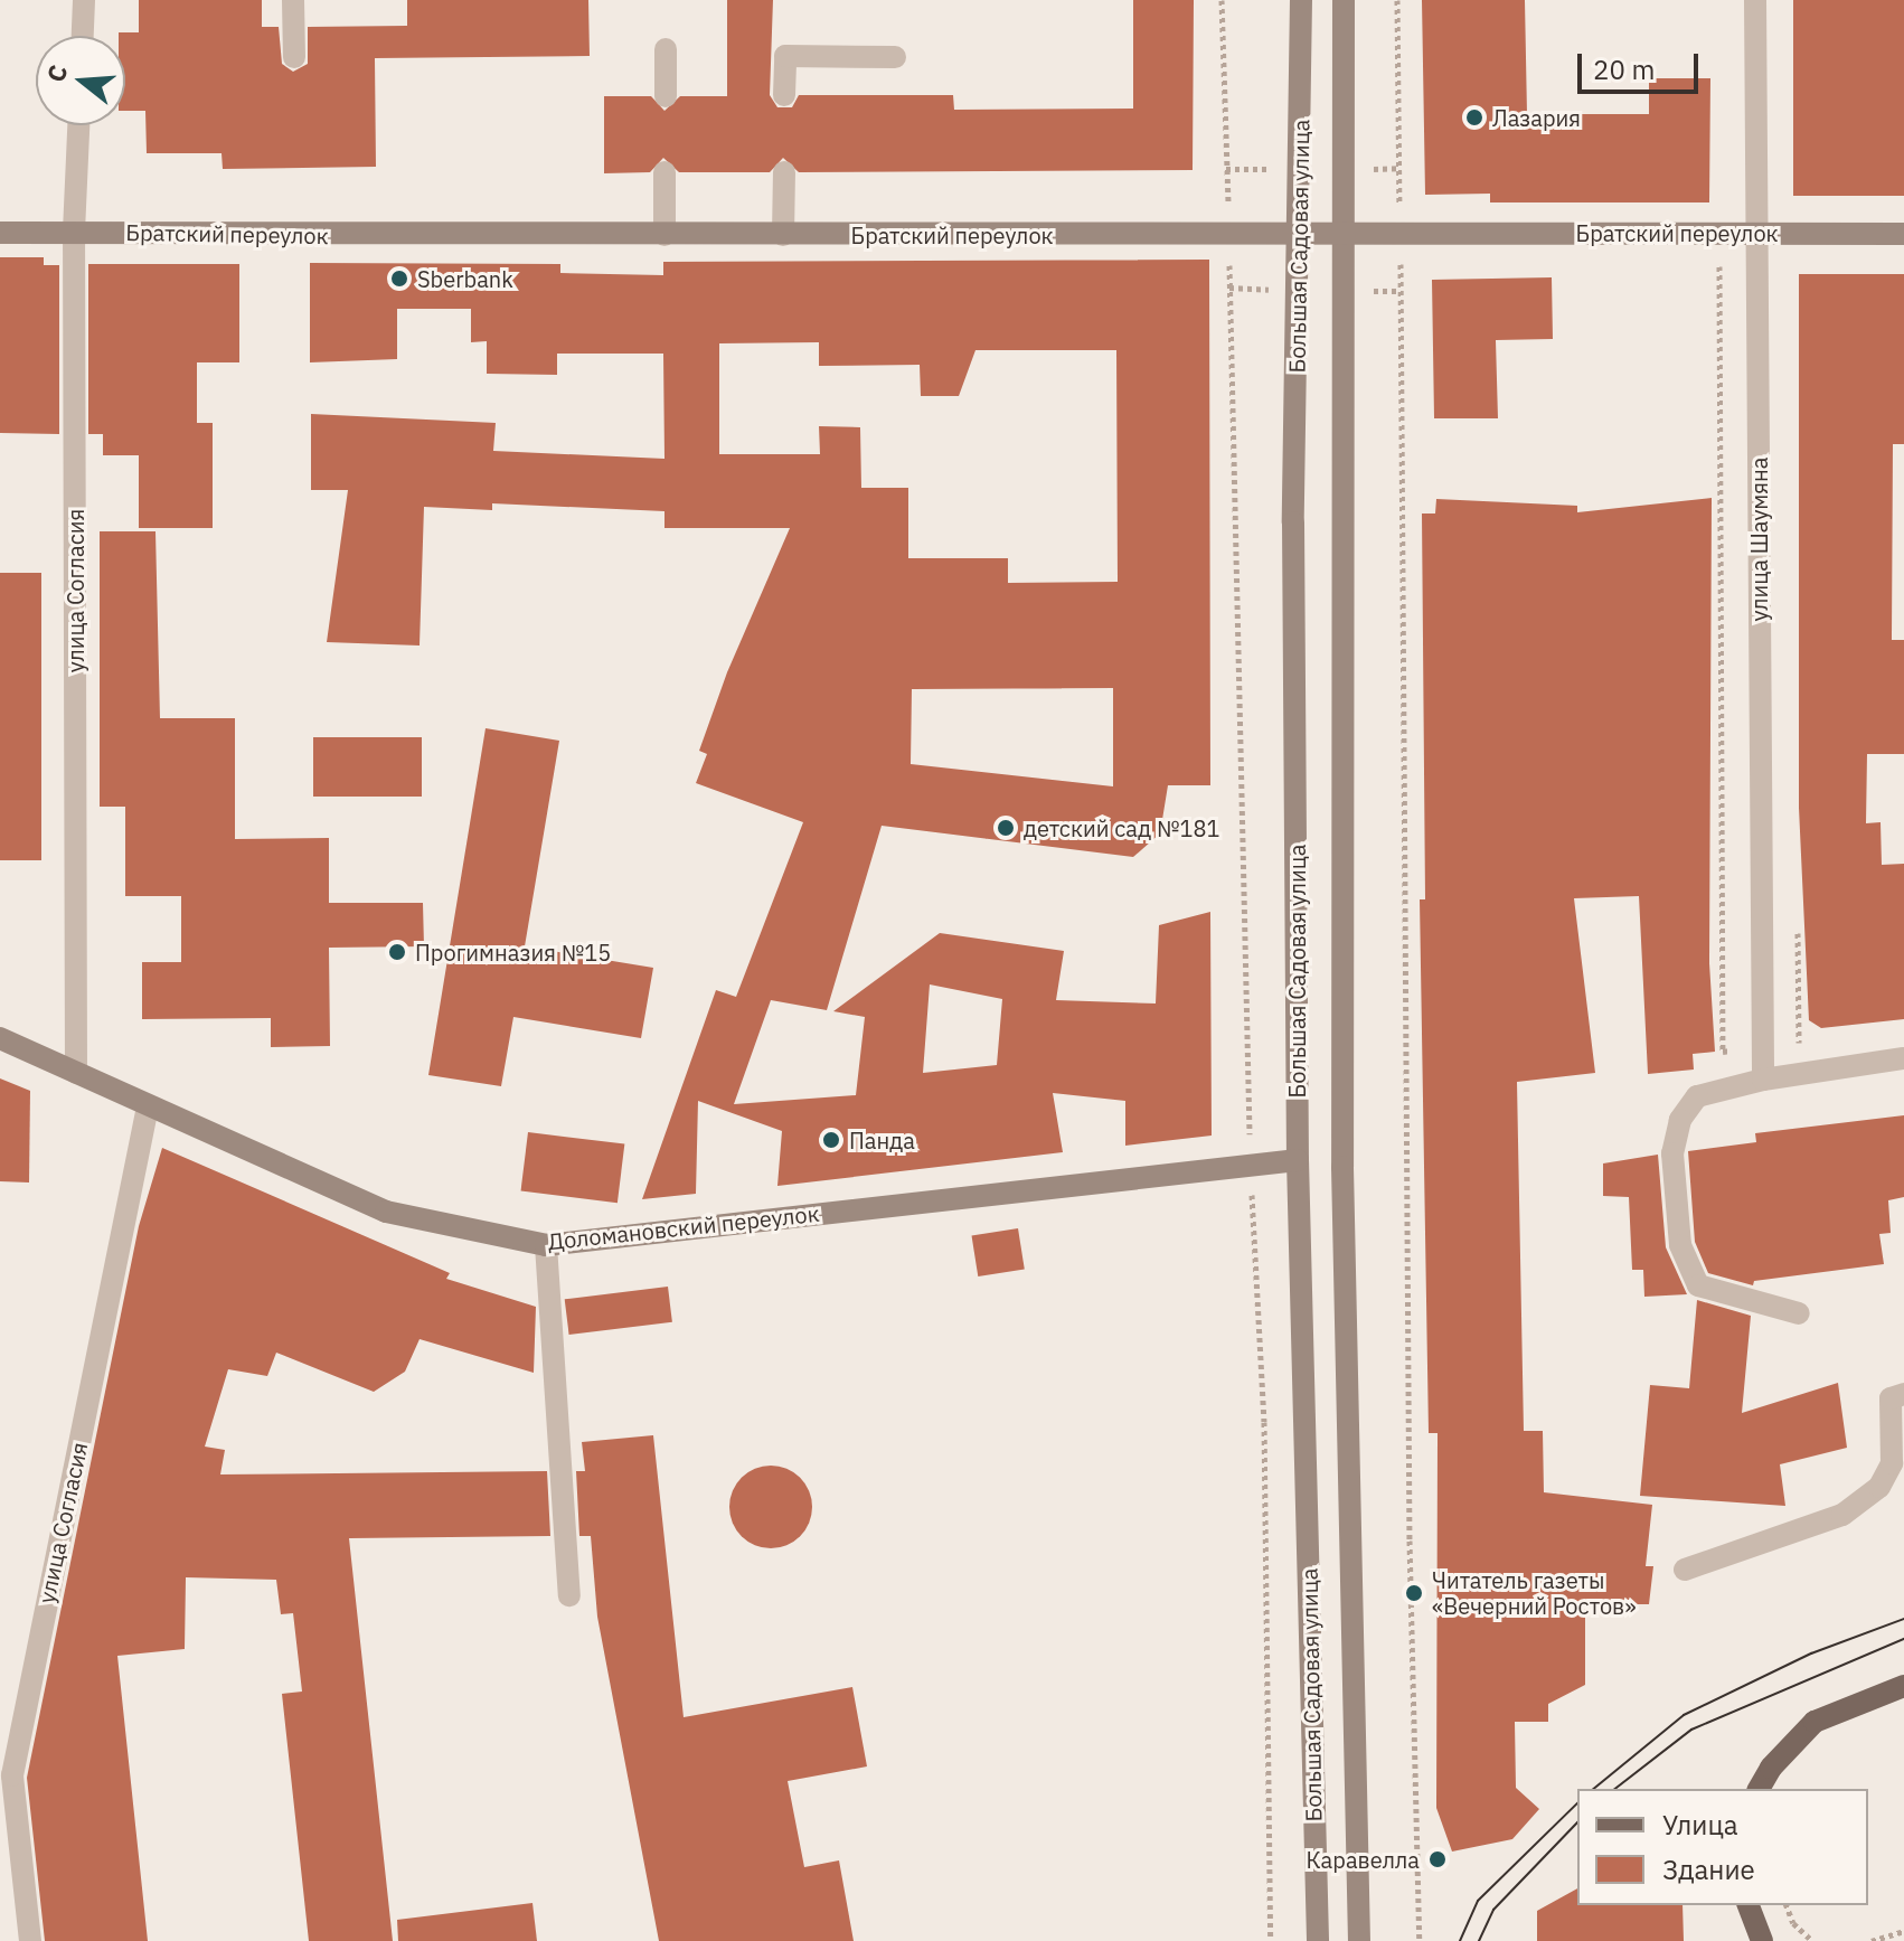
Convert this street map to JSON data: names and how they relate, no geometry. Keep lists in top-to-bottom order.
{
  "streets": {
    "main road": ["Братский переулок", "Большая Садовая улица", "Доломановский переулок"],
    "street": ["улица Шаумяна", "улица Согласия"]
  },
  "crossings": [
    ["Братский переулок", "Большая Садовая улица"],
    ["Братский переулок", "улица Шаумяна"],
    ["Братский переулок", "улица Согласия"],
    ["Большая Садовая улица", "Доломановский переулок"],
    ["улица Согласия", "Доломановский переулок"]
  ],
  "places": [
    "Лазария",
    "Sberbank",
    "детский сад №181",
    "Прогимназия №15",
    "Панда",
    "Читатель газеты «Вечерний Ростов»",
    "Каравелла"
  ],
  "legend": ["Улица", "Здание"],
  "scale_bar": "20 m",
  "north": "left"
}
